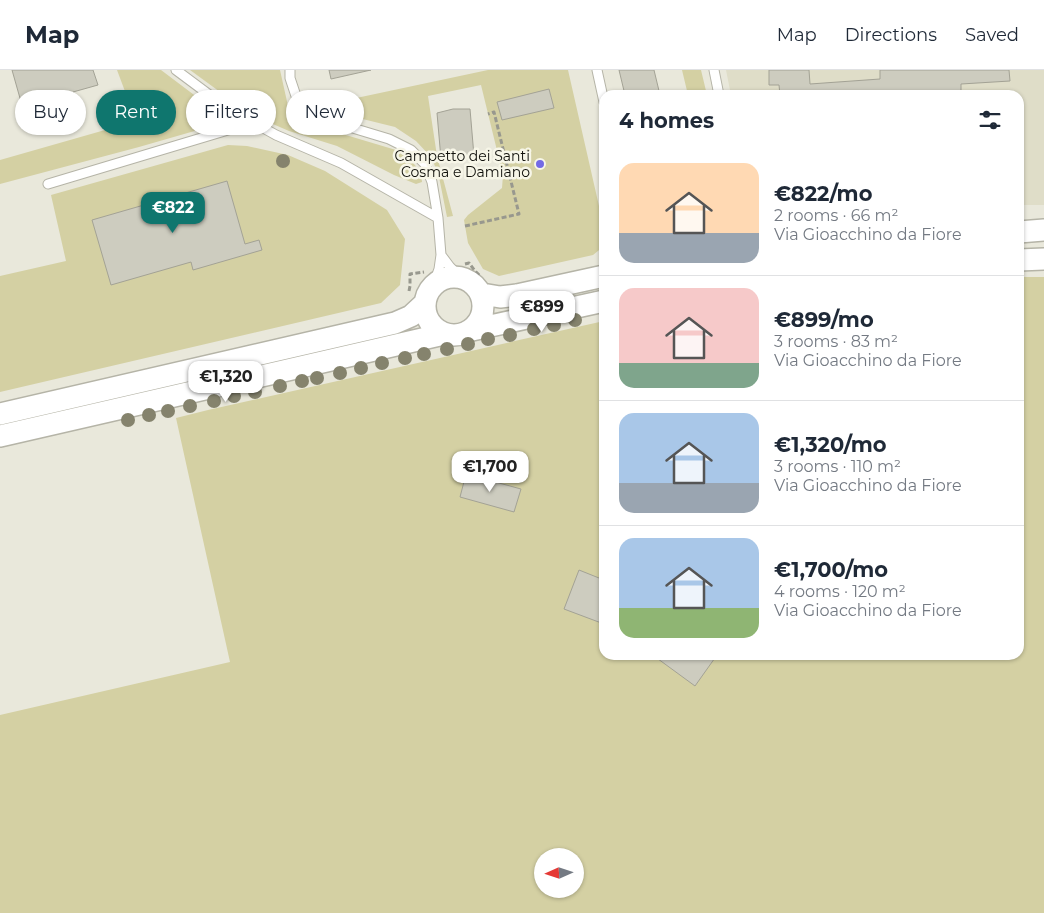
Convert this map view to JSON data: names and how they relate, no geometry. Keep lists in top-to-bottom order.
{
  "places": ["Campetto dei Santi Cosma e Damiano"],
  "north": "left",
  "page": {
    "header": "Map",
    "nav": ["Map", "Directions", "Saved"],
    "chip": [
      "Buy",
      "Rent",
      "Filters",
      "New"
    ],
    "heading": "4 homes",
    "list": [
      {
        "name": "€822/mo",
        "note": "2 rooms · 66 m² · Via Gioacchino da Fiore"
      },
      {
        "name": "€899/mo",
        "note": "3 rooms · 83 m² · Via Gioacchino da Fiore"
      },
      {
        "name": "€1,320/mo",
        "note": "3 rooms · 110 m² · Via Gioacchino da Fiore"
      },
      {
        "name": "€1,700/mo",
        "note": "4 rooms · 120 m² · Via Gioacchino da Fiore"
      }
    ],
    "price": [
      "€822",
      "€899",
      "€1,320",
      "€1,700"
    ]
  }
}
